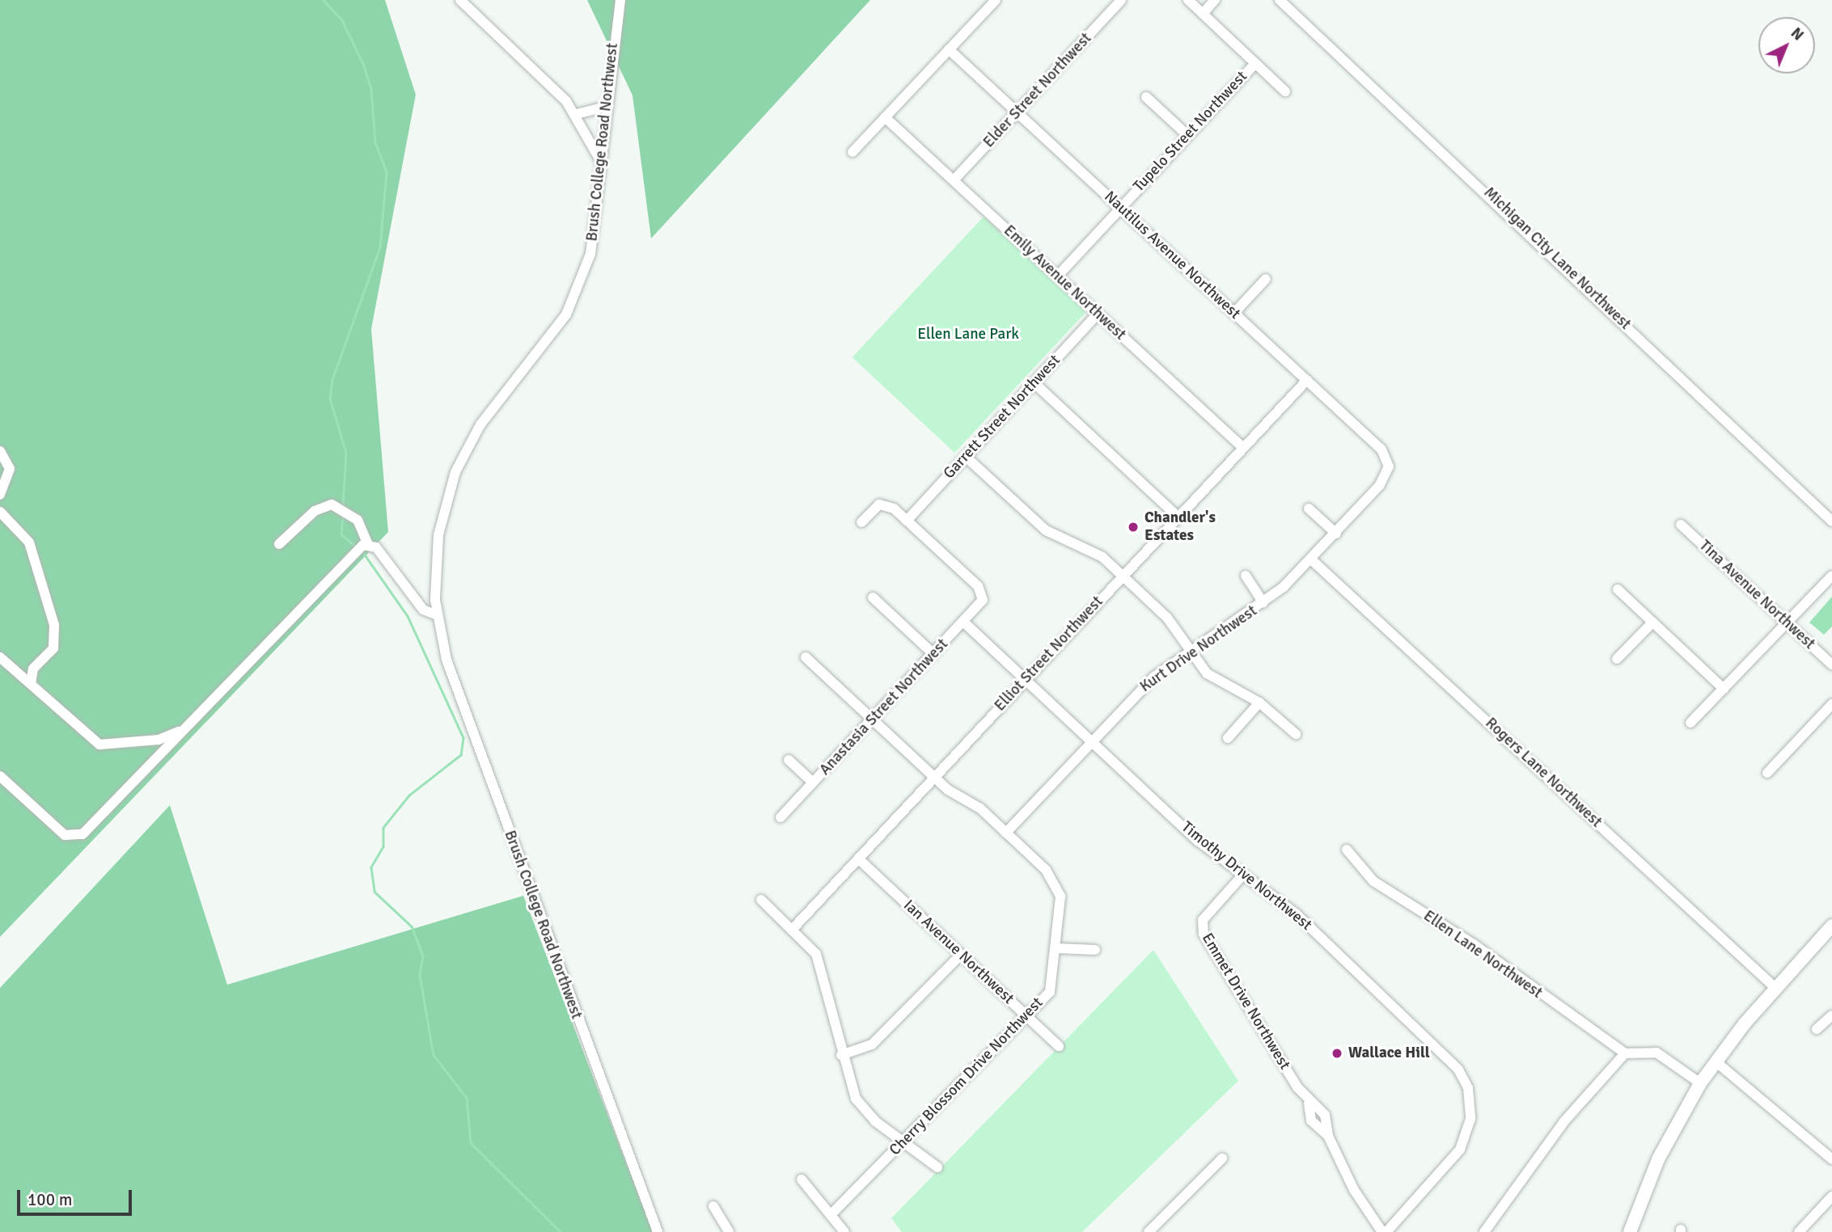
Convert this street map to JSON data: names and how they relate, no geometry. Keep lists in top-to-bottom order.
{
  "streets": {
    "street": [
      "Elder Street Northwest",
      "Tupelo Street Northwest",
      "Brush College Road Northwest",
      "Nautilus Avenue Northwest",
      "Michigan City Lane Northwest",
      "Emily Avenue Northwest",
      "Garrett Street Northwest",
      "Tina Avenue Northwest",
      "Kurt Drive Northwest",
      "Elliot Street Northwest",
      "Anastasia Street Northwest",
      "Rogers Lane Northwest",
      "Timothy Drive Northwest",
      "Ian Avenue Northwest",
      "Ellen Lane Northwest",
      "Emmet Drive Northwest",
      "Cherry Blossom Drive Northwest"
    ]
  },
  "crossings": [
    ["Elder Street Northwest", "Nautilus Avenue Northwest"],
    ["Elder Street Northwest", "Emily Avenue Northwest"],
    ["Tupelo Street Northwest", "Nautilus Avenue Northwest"],
    ["Tupelo Street Northwest", "Emily Avenue Northwest"],
    ["Nautilus Avenue Northwest", "Kurt Drive Northwest"],
    ["Nautilus Avenue Northwest", "Elliot Street Northwest"],
    ["Emily Avenue Northwest", "Garrett Street Northwest"],
    ["Emily Avenue Northwest", "Elliot Street Northwest"],
    ["Garrett Street Northwest", "Anastasia Street Northwest"],
    ["Kurt Drive Northwest", "Rogers Lane Northwest"],
    ["Kurt Drive Northwest", "Timothy Drive Northwest"],
    ["Kurt Drive Northwest", "Cherry Blossom Drive Northwest"],
    ["Elliot Street Northwest", "Timothy Drive Northwest"],
    ["Elliot Street Northwest", "Ian Avenue Northwest"],
    ["Elliot Street Northwest", "Cherry Blossom Drive Northwest"],
    ["Anastasia Street Northwest", "Timothy Drive Northwest"],
    ["Anastasia Street Northwest", "Cherry Blossom Drive Northwest"],
    ["Timothy Drive Northwest", "Emmet Drive Northwest"],
    ["Ian Avenue Northwest", "Cherry Blossom Drive Northwest"]
  ],
  "parks": ["Ellen Lane Park"],
  "places": ["Chandler's Estates", "Wallace Hill"],
  "scale_bar": "100 m",
  "north": "top right"
}
